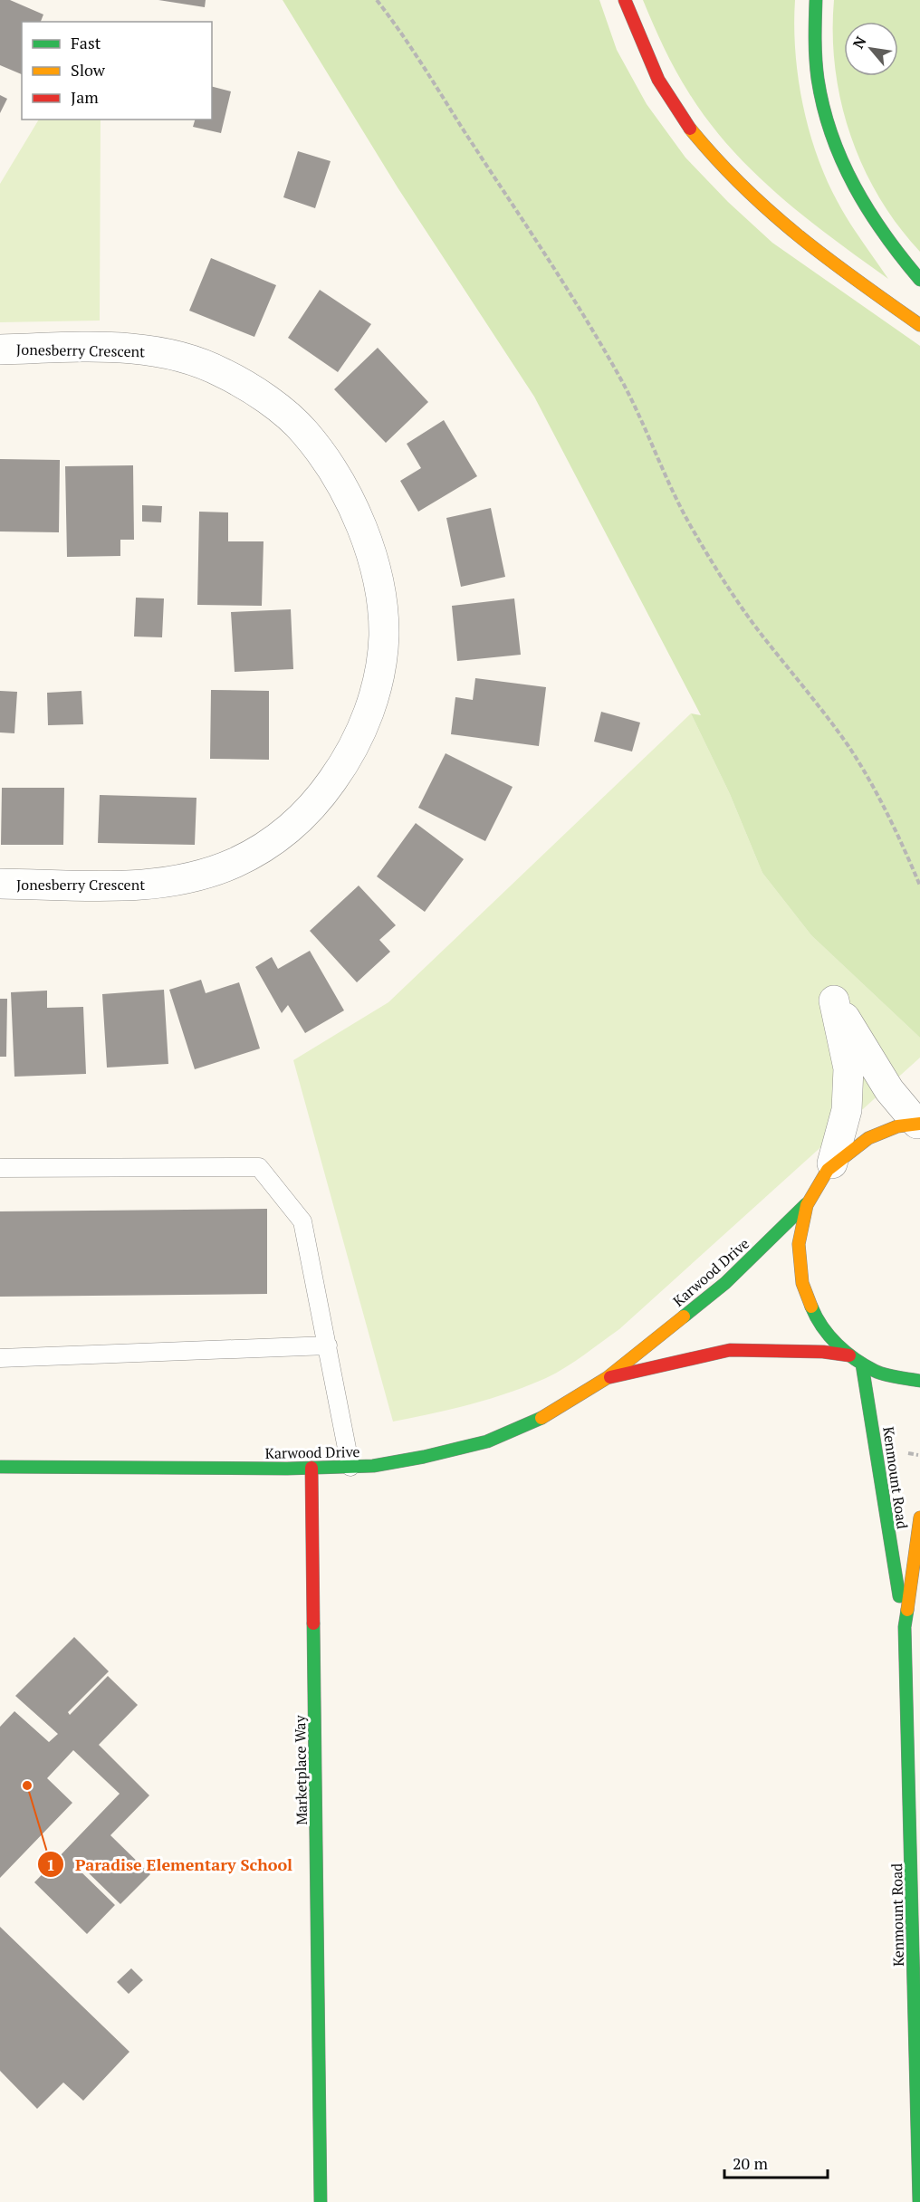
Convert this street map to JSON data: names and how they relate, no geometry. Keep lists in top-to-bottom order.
{
  "streets": {
    "main road": ["Karwood Drive", "Kenmount Road", "Marketplace Way"],
    "street": ["Jonesberry Crescent"]
  },
  "crossings": [
    ["Karwood Drive", "Marketplace Way"]
  ],
  "places": ["Paradise Elementary School"],
  "legend": ["Fast", "Slow", "Jam"],
  "scale_bar": "20 m",
  "north": "top left"
}
